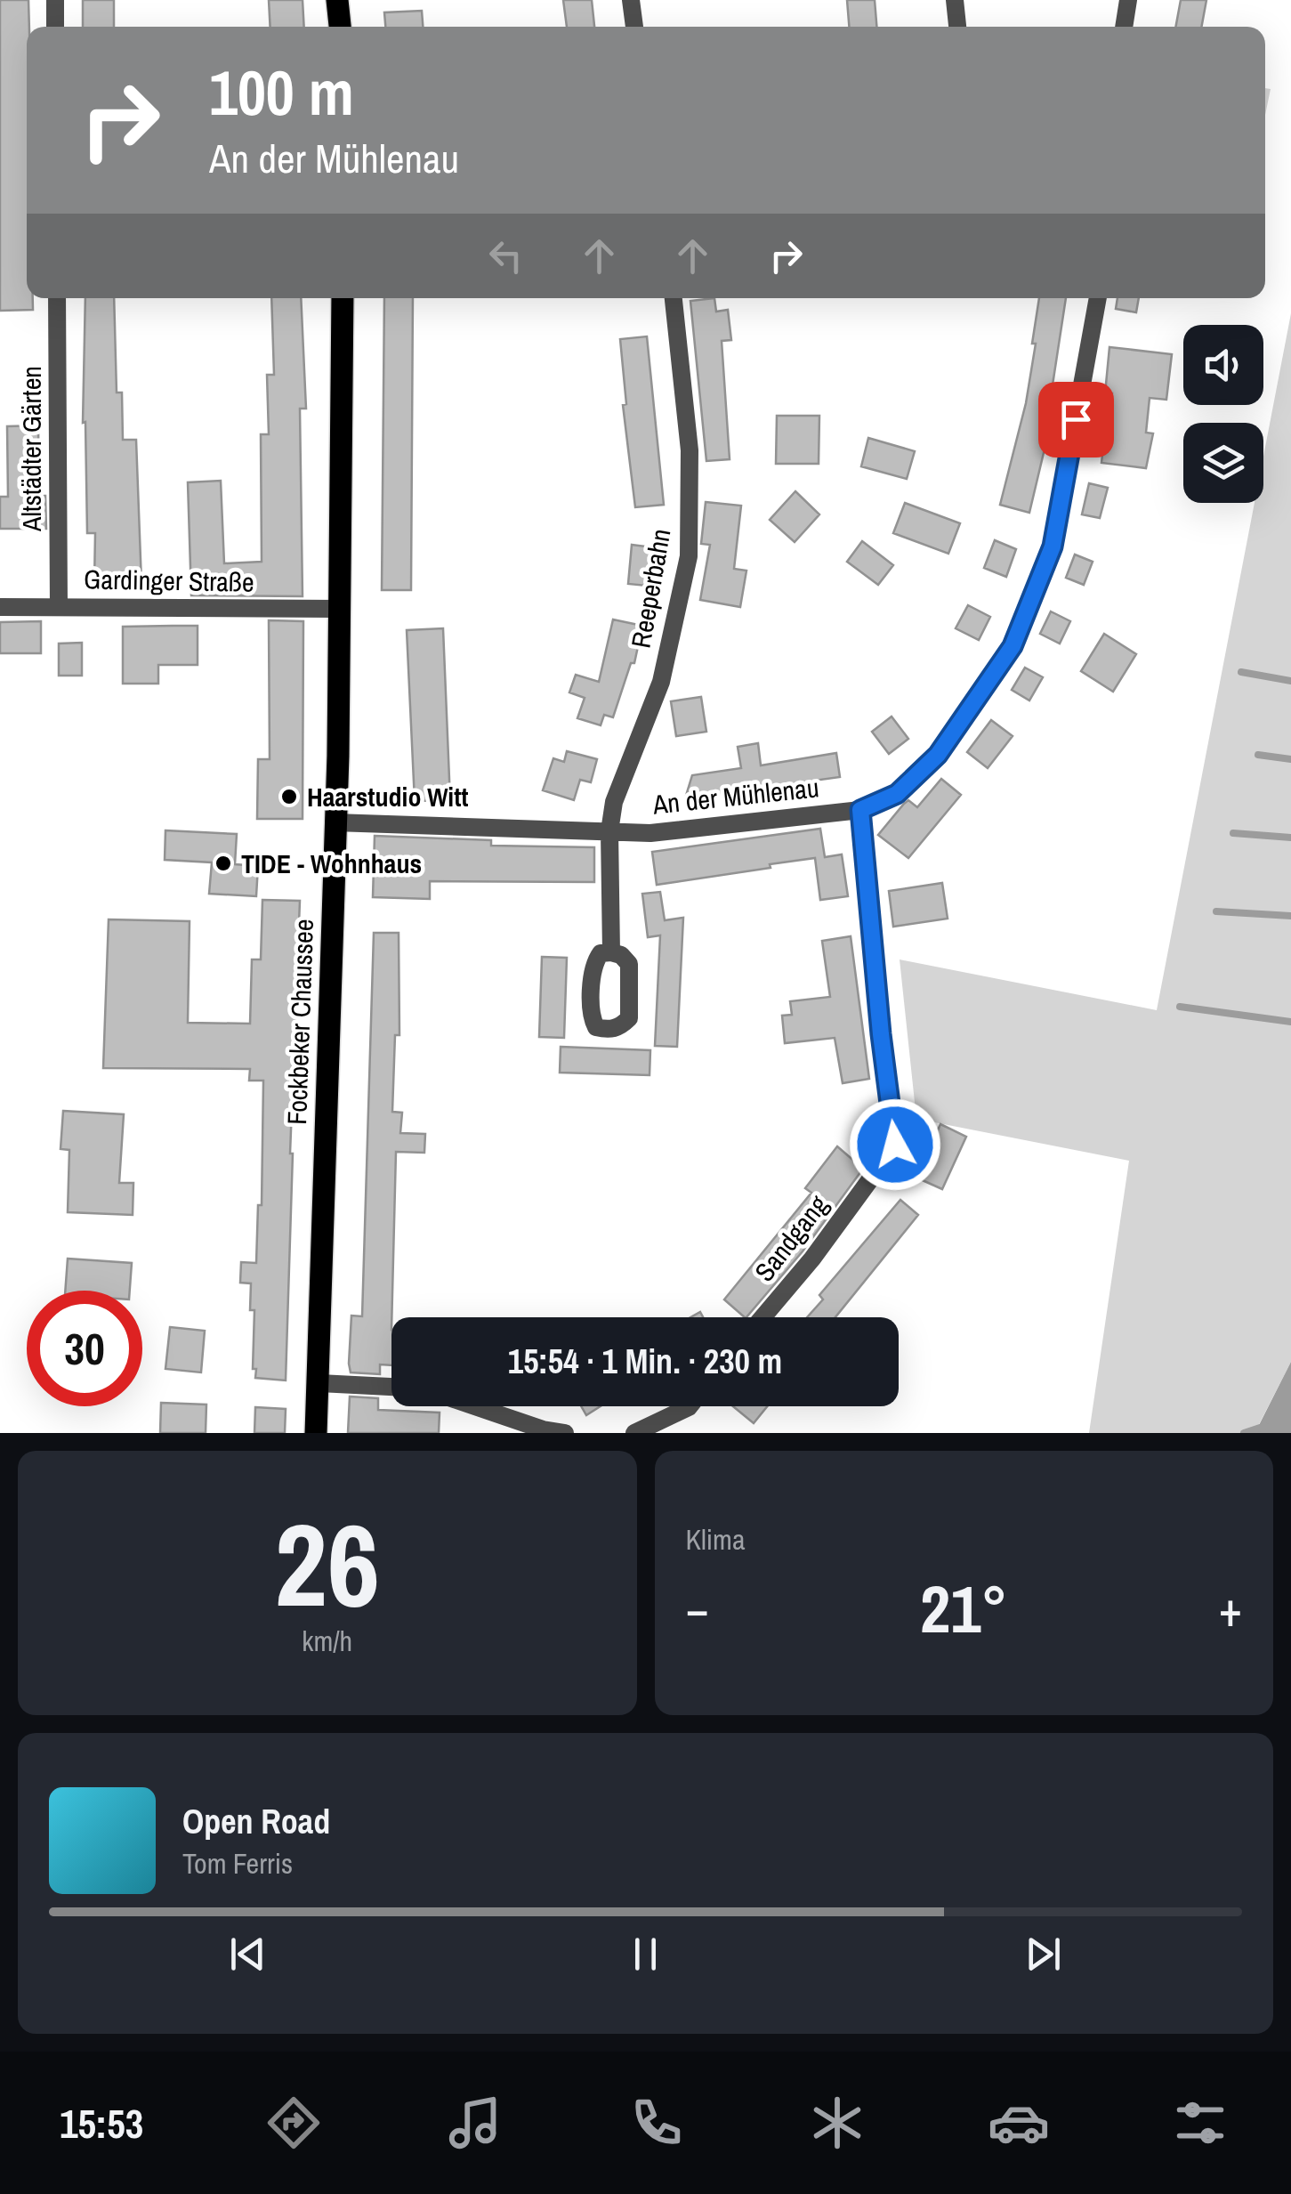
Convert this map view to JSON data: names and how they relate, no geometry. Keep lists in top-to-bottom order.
{
  "streets": {
    "main road": ["Fockbeker Chaussee"],
    "street": [
      "Altstädter Gärten",
      "Gardinger Straße",
      "Reeperbahn",
      "An der Mühlenau",
      "Sandgang"
    ]
  },
  "crossings": [
    ["Altstädter Gärten", "Gardinger Straße"],
    ["Gardinger Straße", "Fockbeker Chaussee"],
    ["Reeperbahn", "An der Mühlenau"],
    ["An der Mühlenau", "Fockbeker Chaussee"],
    ["An der Mühlenau", "Sandgang"]
  ],
  "places": ["Haarstudio Witt", "TIDE - Wohnhaus"],
  "page": {
    "turn": ["100 m", "An der Mühlenau"],
    "limit": "30",
    "trip": "15:54 · 1 Min. · 230 m",
    "tile": [
      ["26", "km/h"],
      "Klima"
    ],
    "heat": ["−", "21°", "+"],
    "song": ["Open Road", "Tom Ferris"],
    "tabs": "15:53"
  }
}
